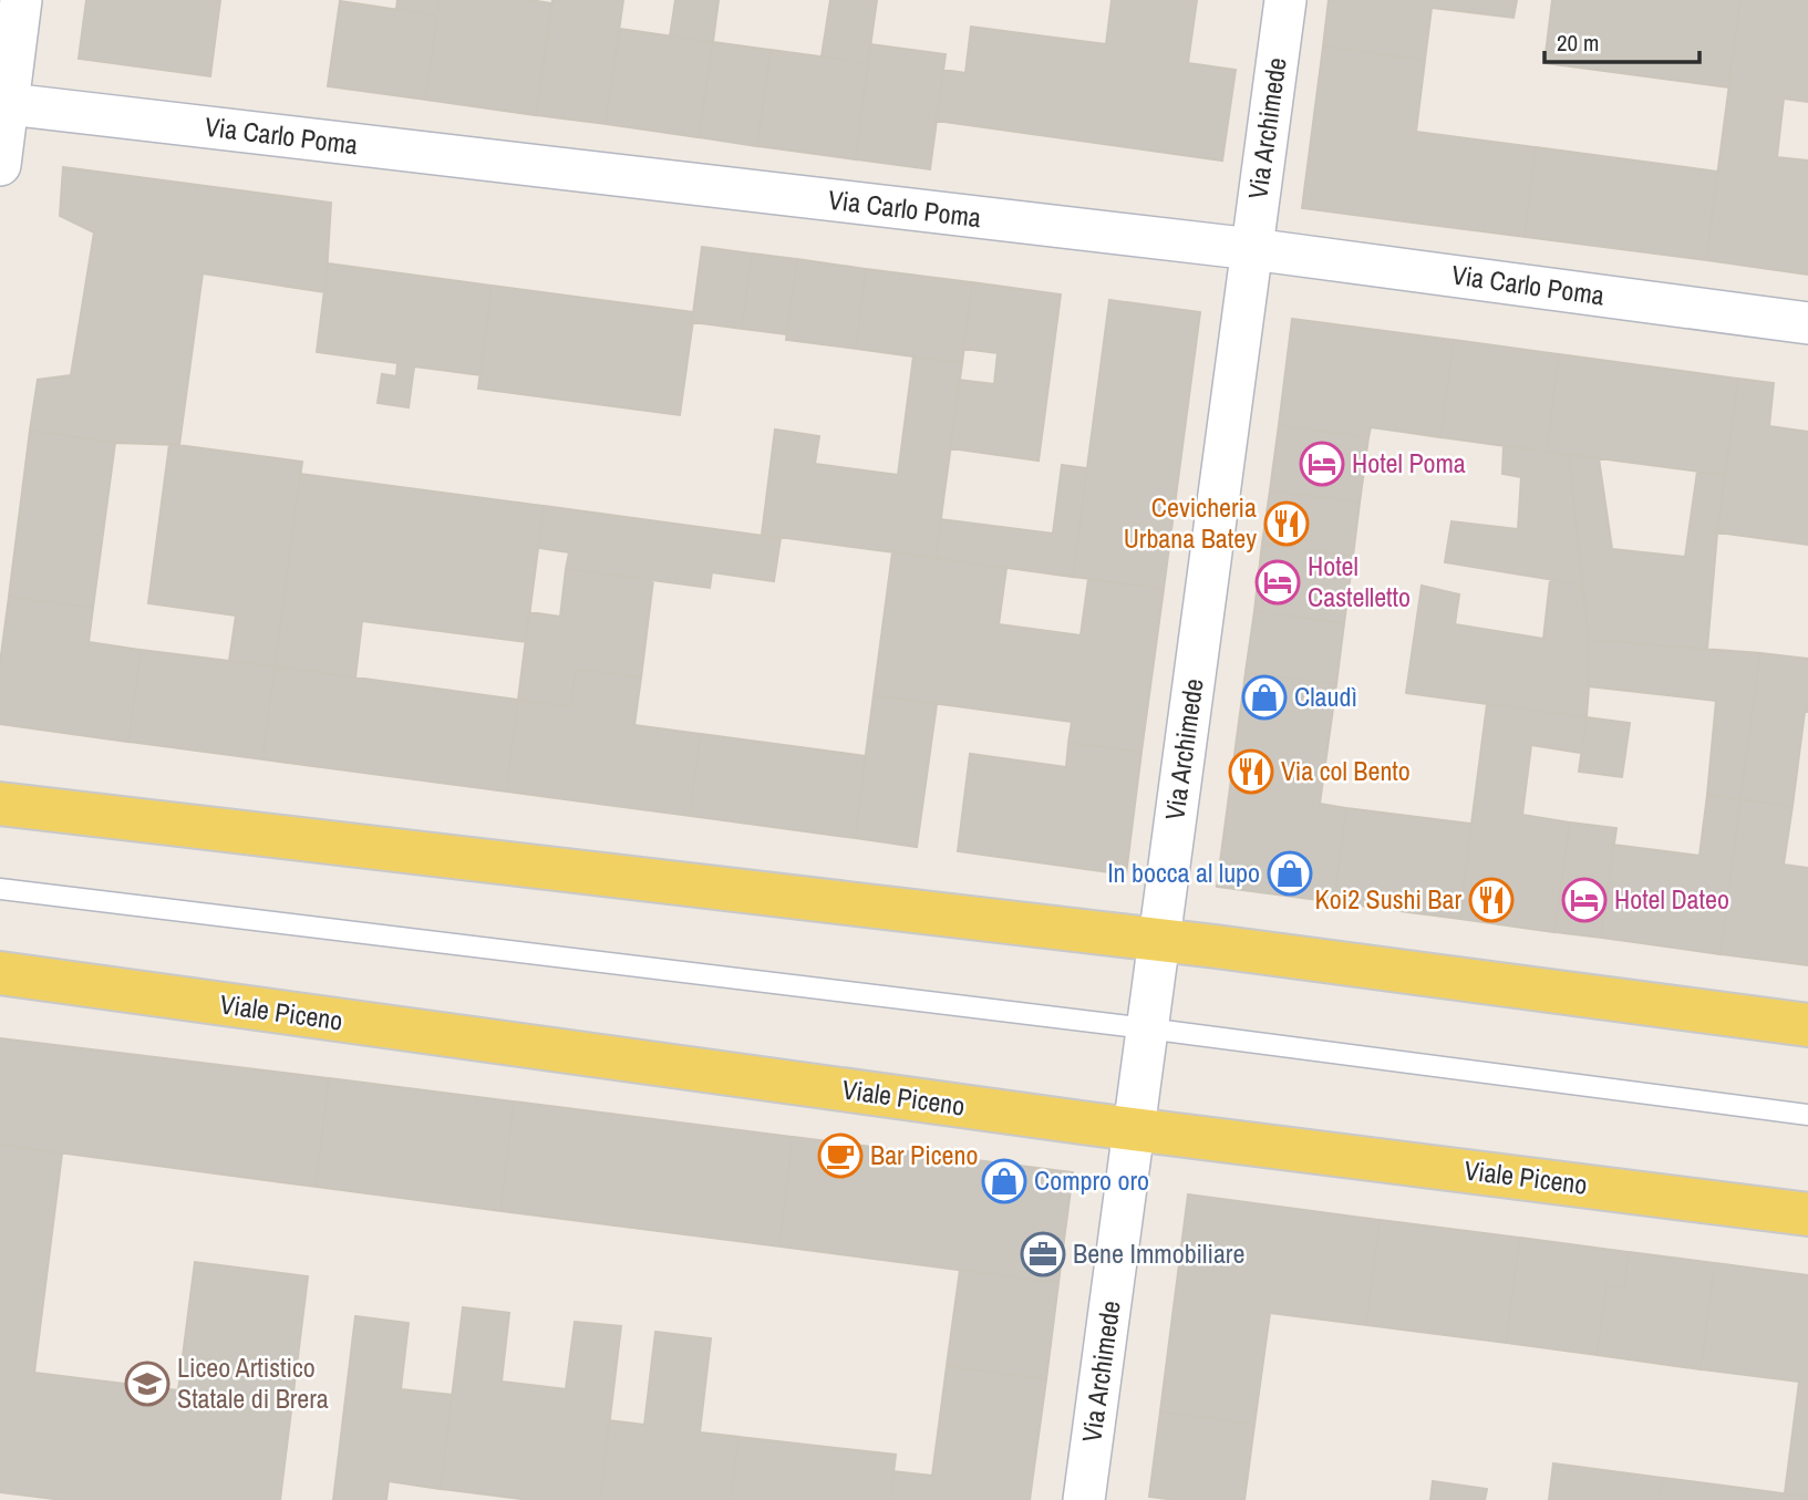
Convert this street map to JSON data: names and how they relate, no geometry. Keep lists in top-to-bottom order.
{
  "streets": {
    "main road": ["Viale Piceno"],
    "street": ["Via Archimede", "Via Carlo Poma"]
  },
  "crossings": [
    ["Via Archimede", "Via Carlo Poma"],
    ["Via Archimede", "Viale Piceno"]
  ],
  "places": {
    "hotel": ["Hotel Poma", "Hotel Castelletto", "Hotel Dateo"],
    "restaurant": ["Cevicheria Urbana Batey", "Via col Bento", "Koi2 Sushi Bar"],
    "shop": ["Claudì", "In bocca al lupo", "Compro oro"],
    "cafe": ["Bar Piceno"],
    "office": ["Bene Immobiliare"],
    "school or university": ["Liceo Artistico Statale di Brera"]
  },
  "scale_bar": "20 m"
}
